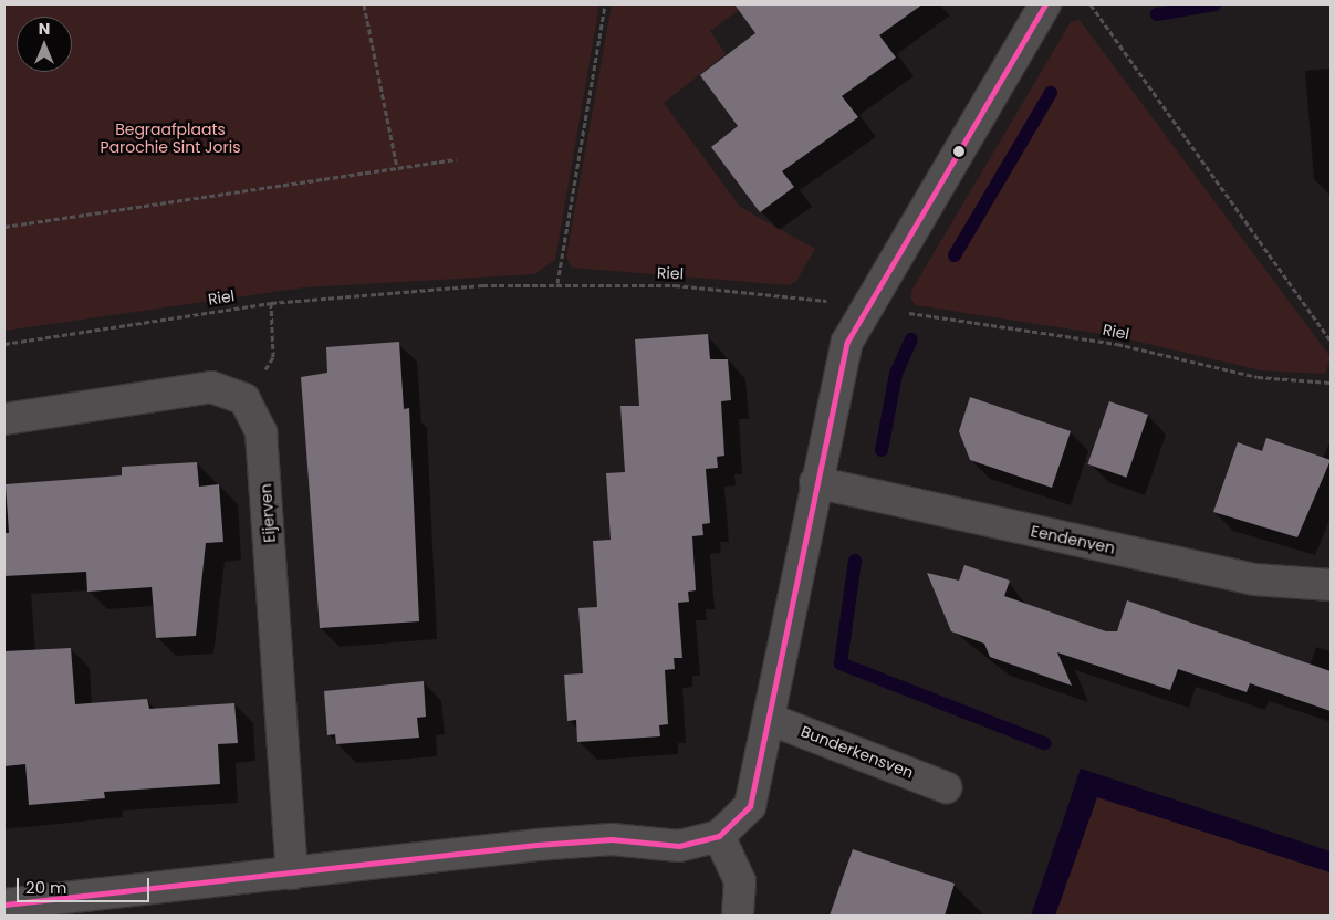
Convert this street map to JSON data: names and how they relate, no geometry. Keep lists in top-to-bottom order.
{
  "streets": {
    "street": ["Eijerven", "Eendenven", "Bunderkensven"],
    "path": ["Riel"]
  },
  "parks": ["Begraafplaats Parochie Sint Joris"],
  "scale_bar": "20 m",
  "north": "top"
}
